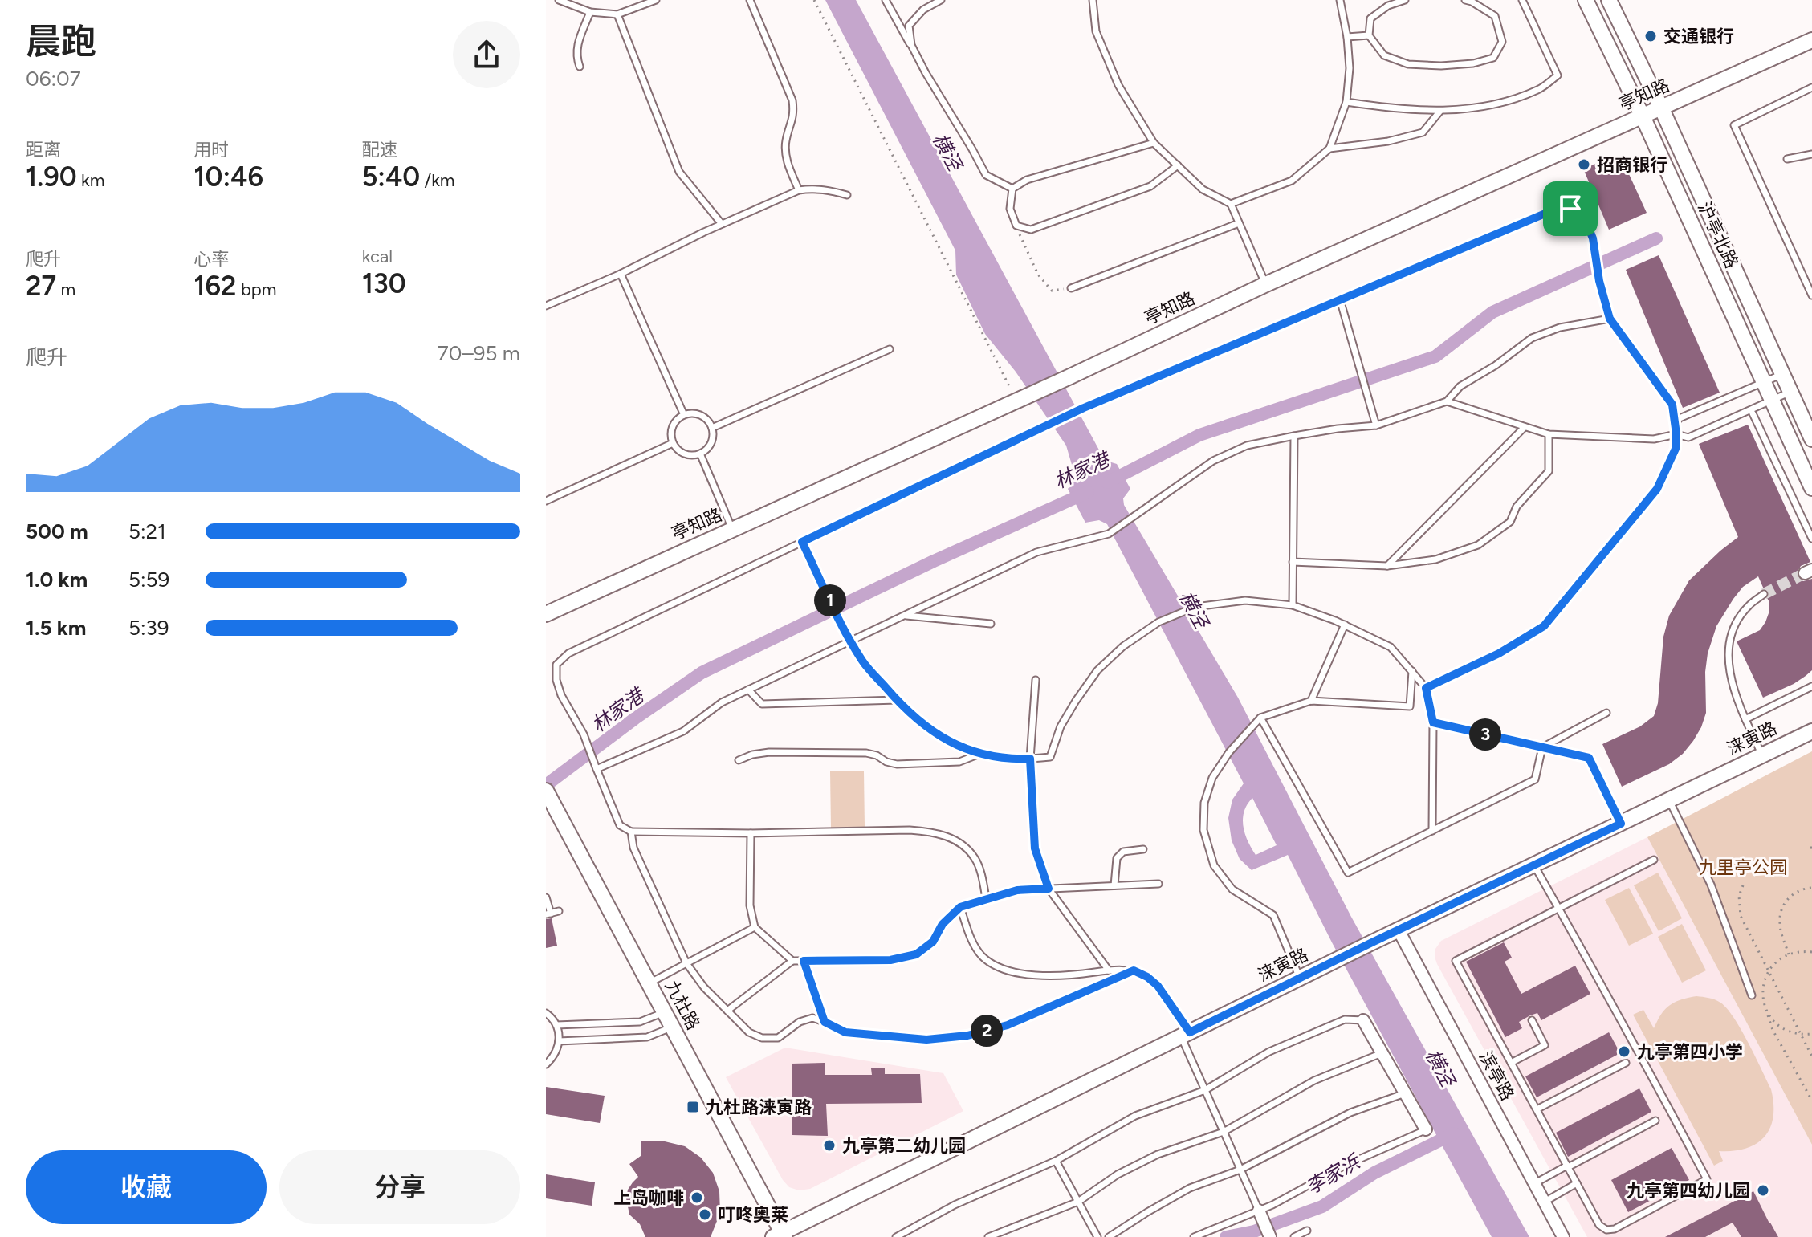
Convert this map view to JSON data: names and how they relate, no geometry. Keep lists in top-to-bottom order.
{
  "streets": {
    "street": [
      "亭知路",
      "沪亭北路",
      "涞寅路",
      "九杜路",
      "滨亭路"
    ]
  },
  "crossings": [
    ["亭知路", "沪亭北路"],
    ["涞寅路", "九杜路"],
    ["涞寅路", "滨亭路"]
  ],
  "water": ["横泾", "林家港", "李家浜"],
  "parks": ["九里亭公园"],
  "places": {
    "other": [
      "交通银行",
      "招商银行",
      "九亭第四小学",
      "九亭第二幼儿园",
      "九亭第四幼儿园",
      "上岛咖啡",
      "叮咚奥莱"
    ],
    "transit": ["九杜路涞寅路"]
  },
  "page": {
    "heading": ["晨跑", "06:07"],
    "stats": [
      ["距离", "1.90 km"],
      ["用时", "10:46"],
      ["配速", "5:40 /km"],
      ["爬升", "27 m"],
      ["心率", "162 bpm"],
      ["kcal", "130"]
    ],
    "chart": ["爬升", "70–95 m"],
    "list": [
      {
        "name": "500 m",
        "note": "5:21"
      },
      {
        "name": "1.0 km",
        "note": "5:59"
      },
      {
        "name": "1.5 km",
        "note": "5:39"
      }
    ],
    "pins": ["1", "3", "2"],
    "buttons": ["收藏", "分享"]
  }
}
